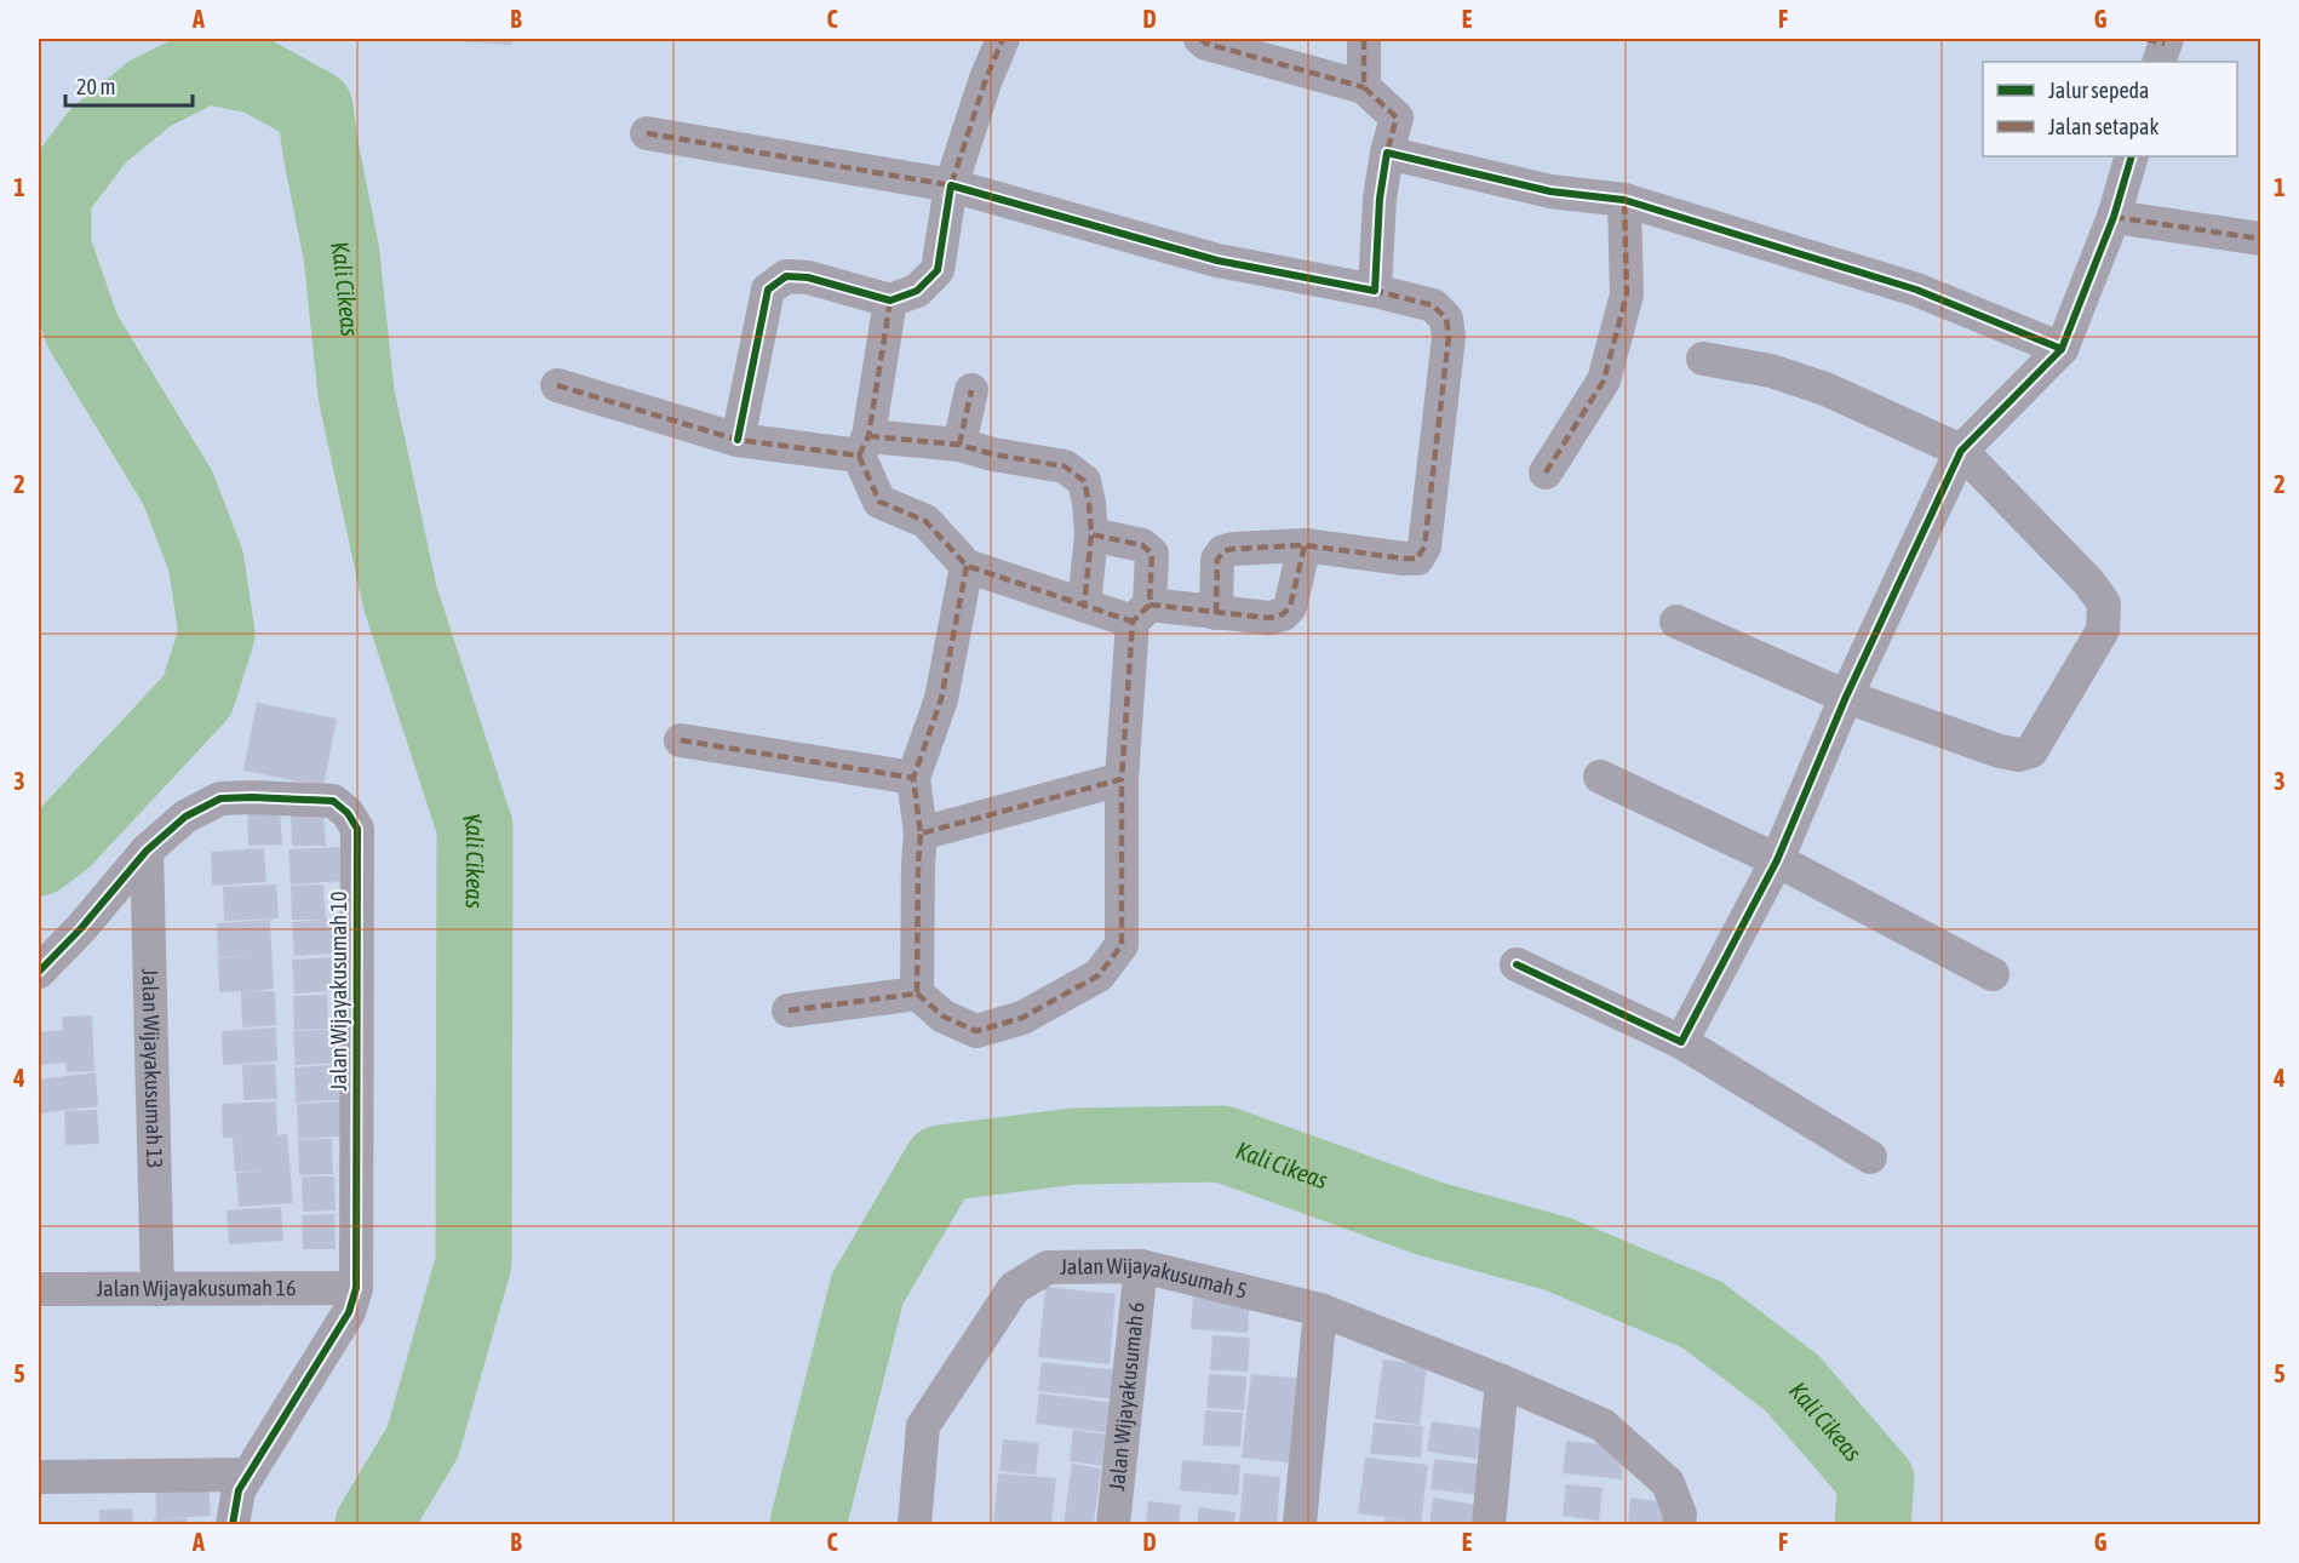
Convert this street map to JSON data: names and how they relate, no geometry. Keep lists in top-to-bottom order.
{
  "streets": {
    "street": [
      "Jalan Wijayakusumah 10",
      "Jalan Wijayakusumah 13",
      "Jalan Wijayakusumah 5",
      "Jalan Wijayakusumah 16",
      "Jalan Wijayakusumah 6"
    ]
  },
  "crossings": [
    ["Jalan Wijayakusumah 10", "Jalan Wijayakusumah 13"],
    ["Jalan Wijayakusumah 10", "Jalan Wijayakusumah 16"],
    ["Jalan Wijayakusumah 13", "Jalan Wijayakusumah 16"],
    ["Jalan Wijayakusumah 5", "Jalan Wijayakusumah 6"]
  ],
  "water": ["Kali Cikeas"],
  "legend": ["Jalur sepeda", "Jalan setapak"],
  "scale_bar": "20 m",
  "grid": {
    "columns": [
      "A",
      "B",
      "C",
      "D",
      "E",
      "F",
      "G"
    ],
    "rows": [
      "1",
      "2",
      "3",
      "4",
      "5"
    ]
  }
}
